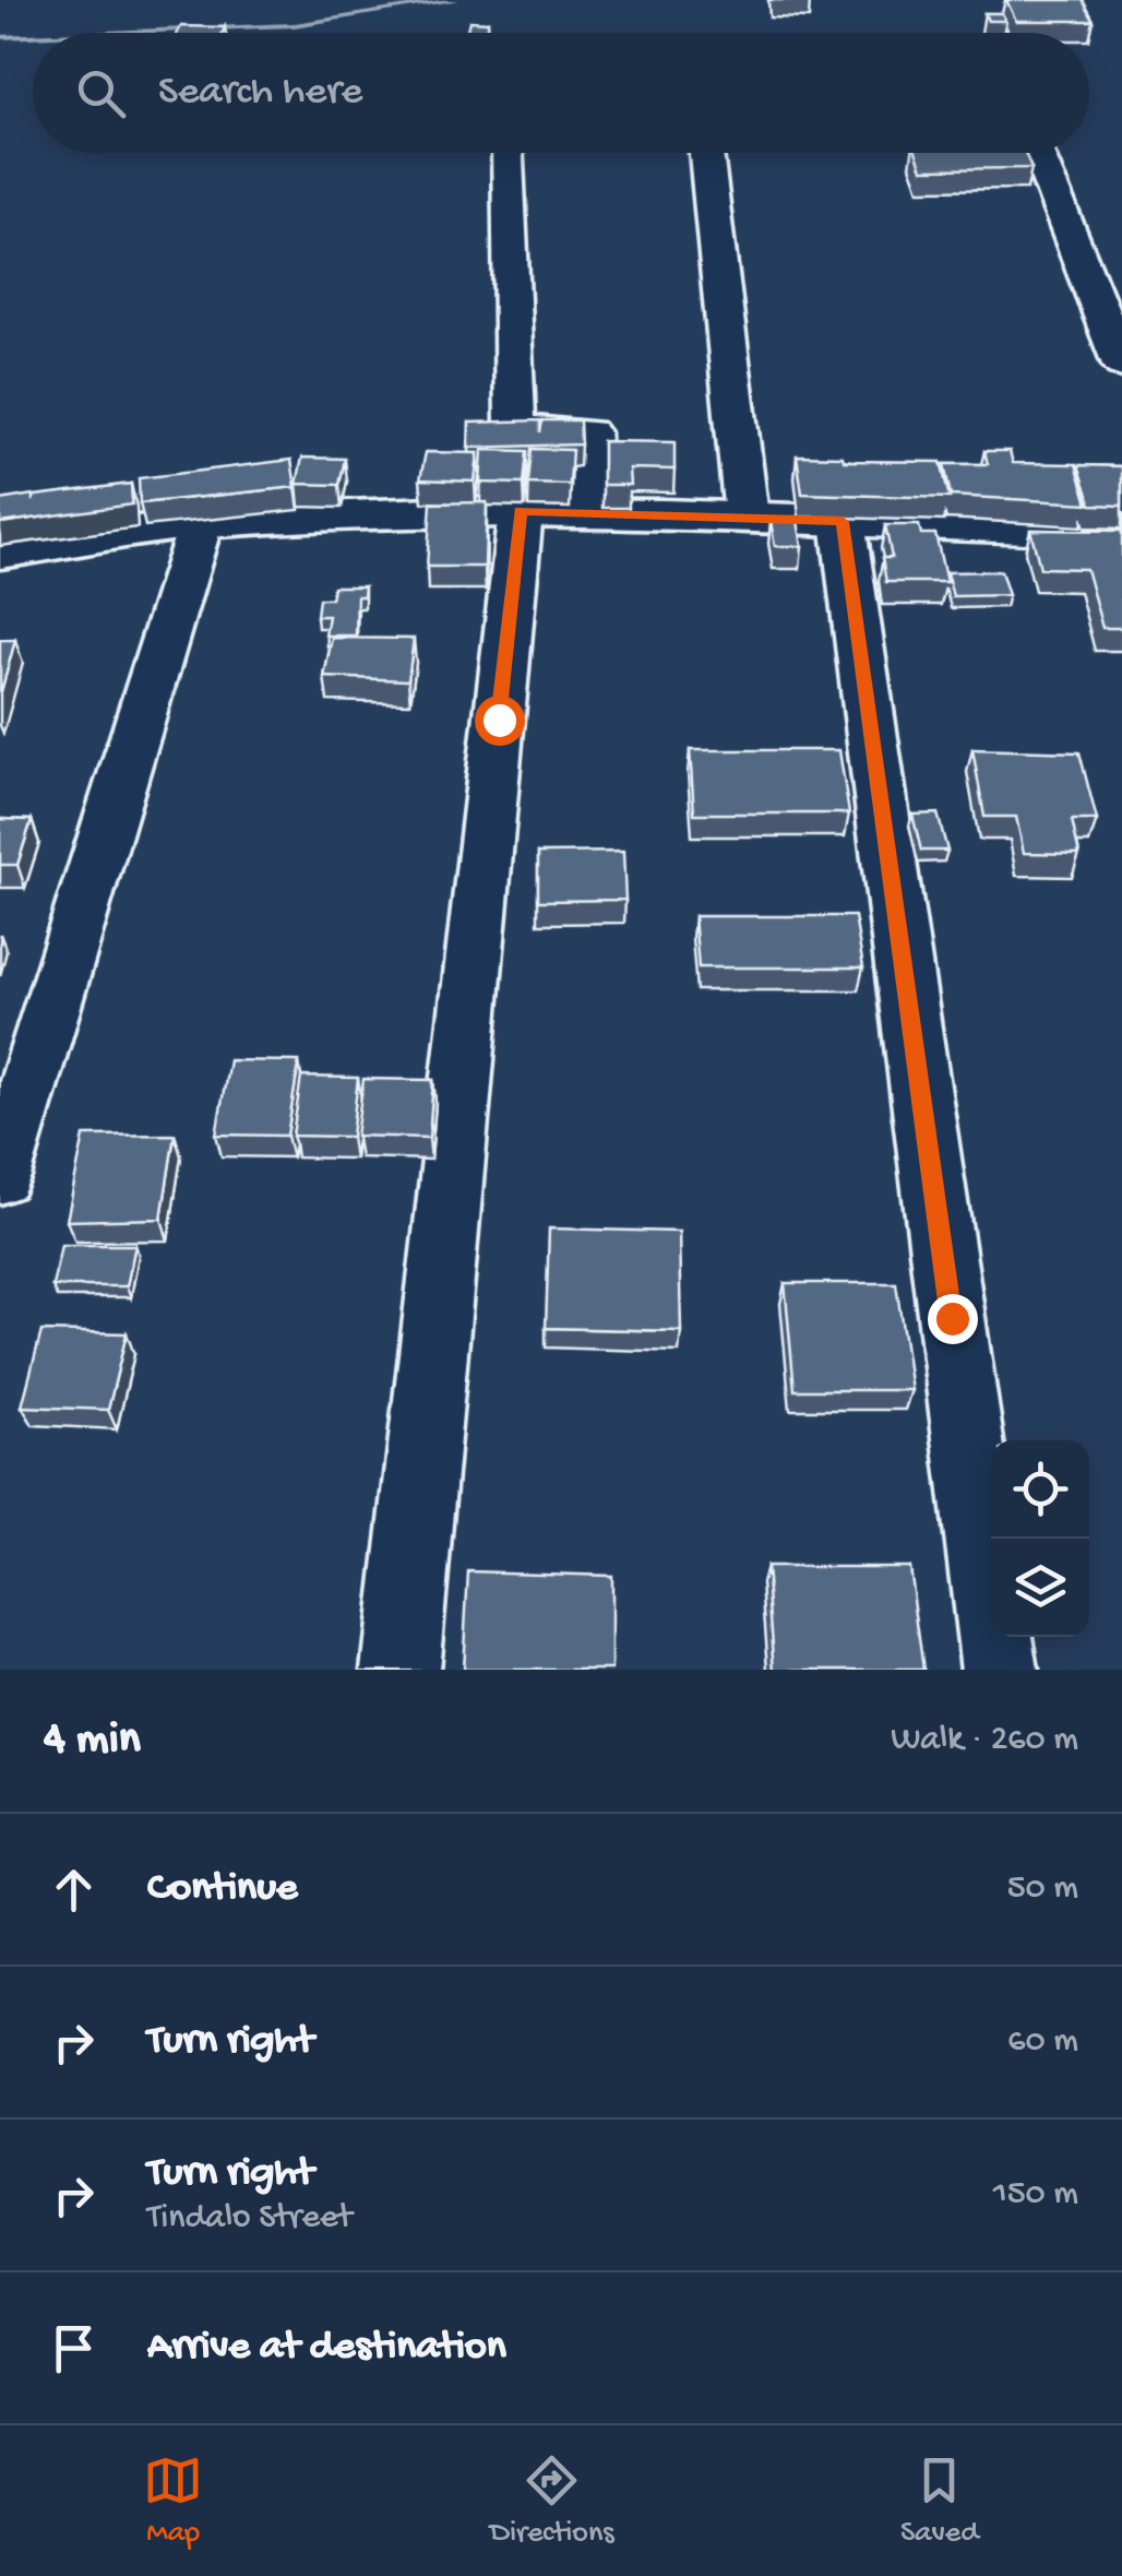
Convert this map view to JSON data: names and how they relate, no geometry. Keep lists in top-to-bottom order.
{
  "page": {
    "search": "Search here",
    "heading": ["4 min", "Walk · 260 m"],
    "list": [
      ["Continue", "50 m"],
      ["Turn right", "60 m"],
      ["Turn right", "Tindalo Street", "150 m"],
      "Arrive at destination"
    ],
    "nav": ["Map", "Directions", "Saved"]
  }
}
